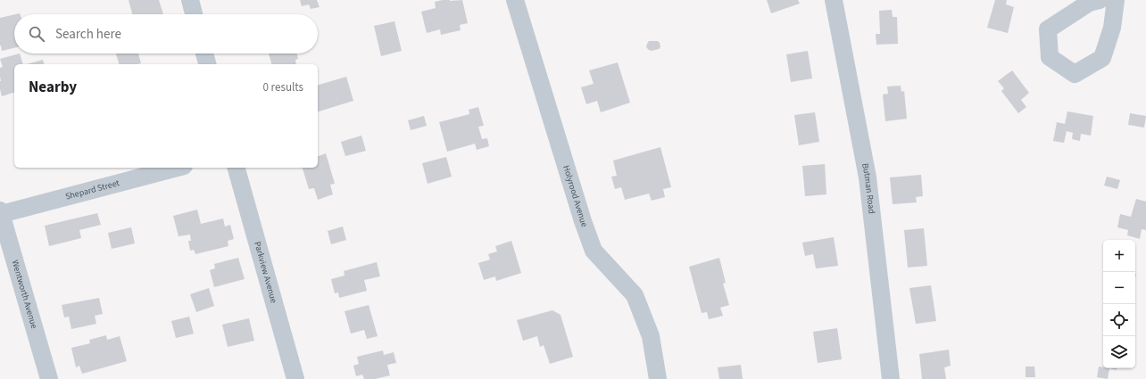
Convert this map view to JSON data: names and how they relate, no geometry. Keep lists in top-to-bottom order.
{
  "streets": {
    "street": [
      "Butman Road",
      "Shepard Street",
      "Holyrood Avenue",
      "Parkview Avenue",
      "Wentworth Avenue"
    ]
  },
  "crossings": [
    ["Shepard Street", "Wentworth Avenue"]
  ],
  "page": {
    "search": "Search here",
    "heading": ["Nearby", "0 results"],
    "map_buttons": ["+", "−"]
  }
}
